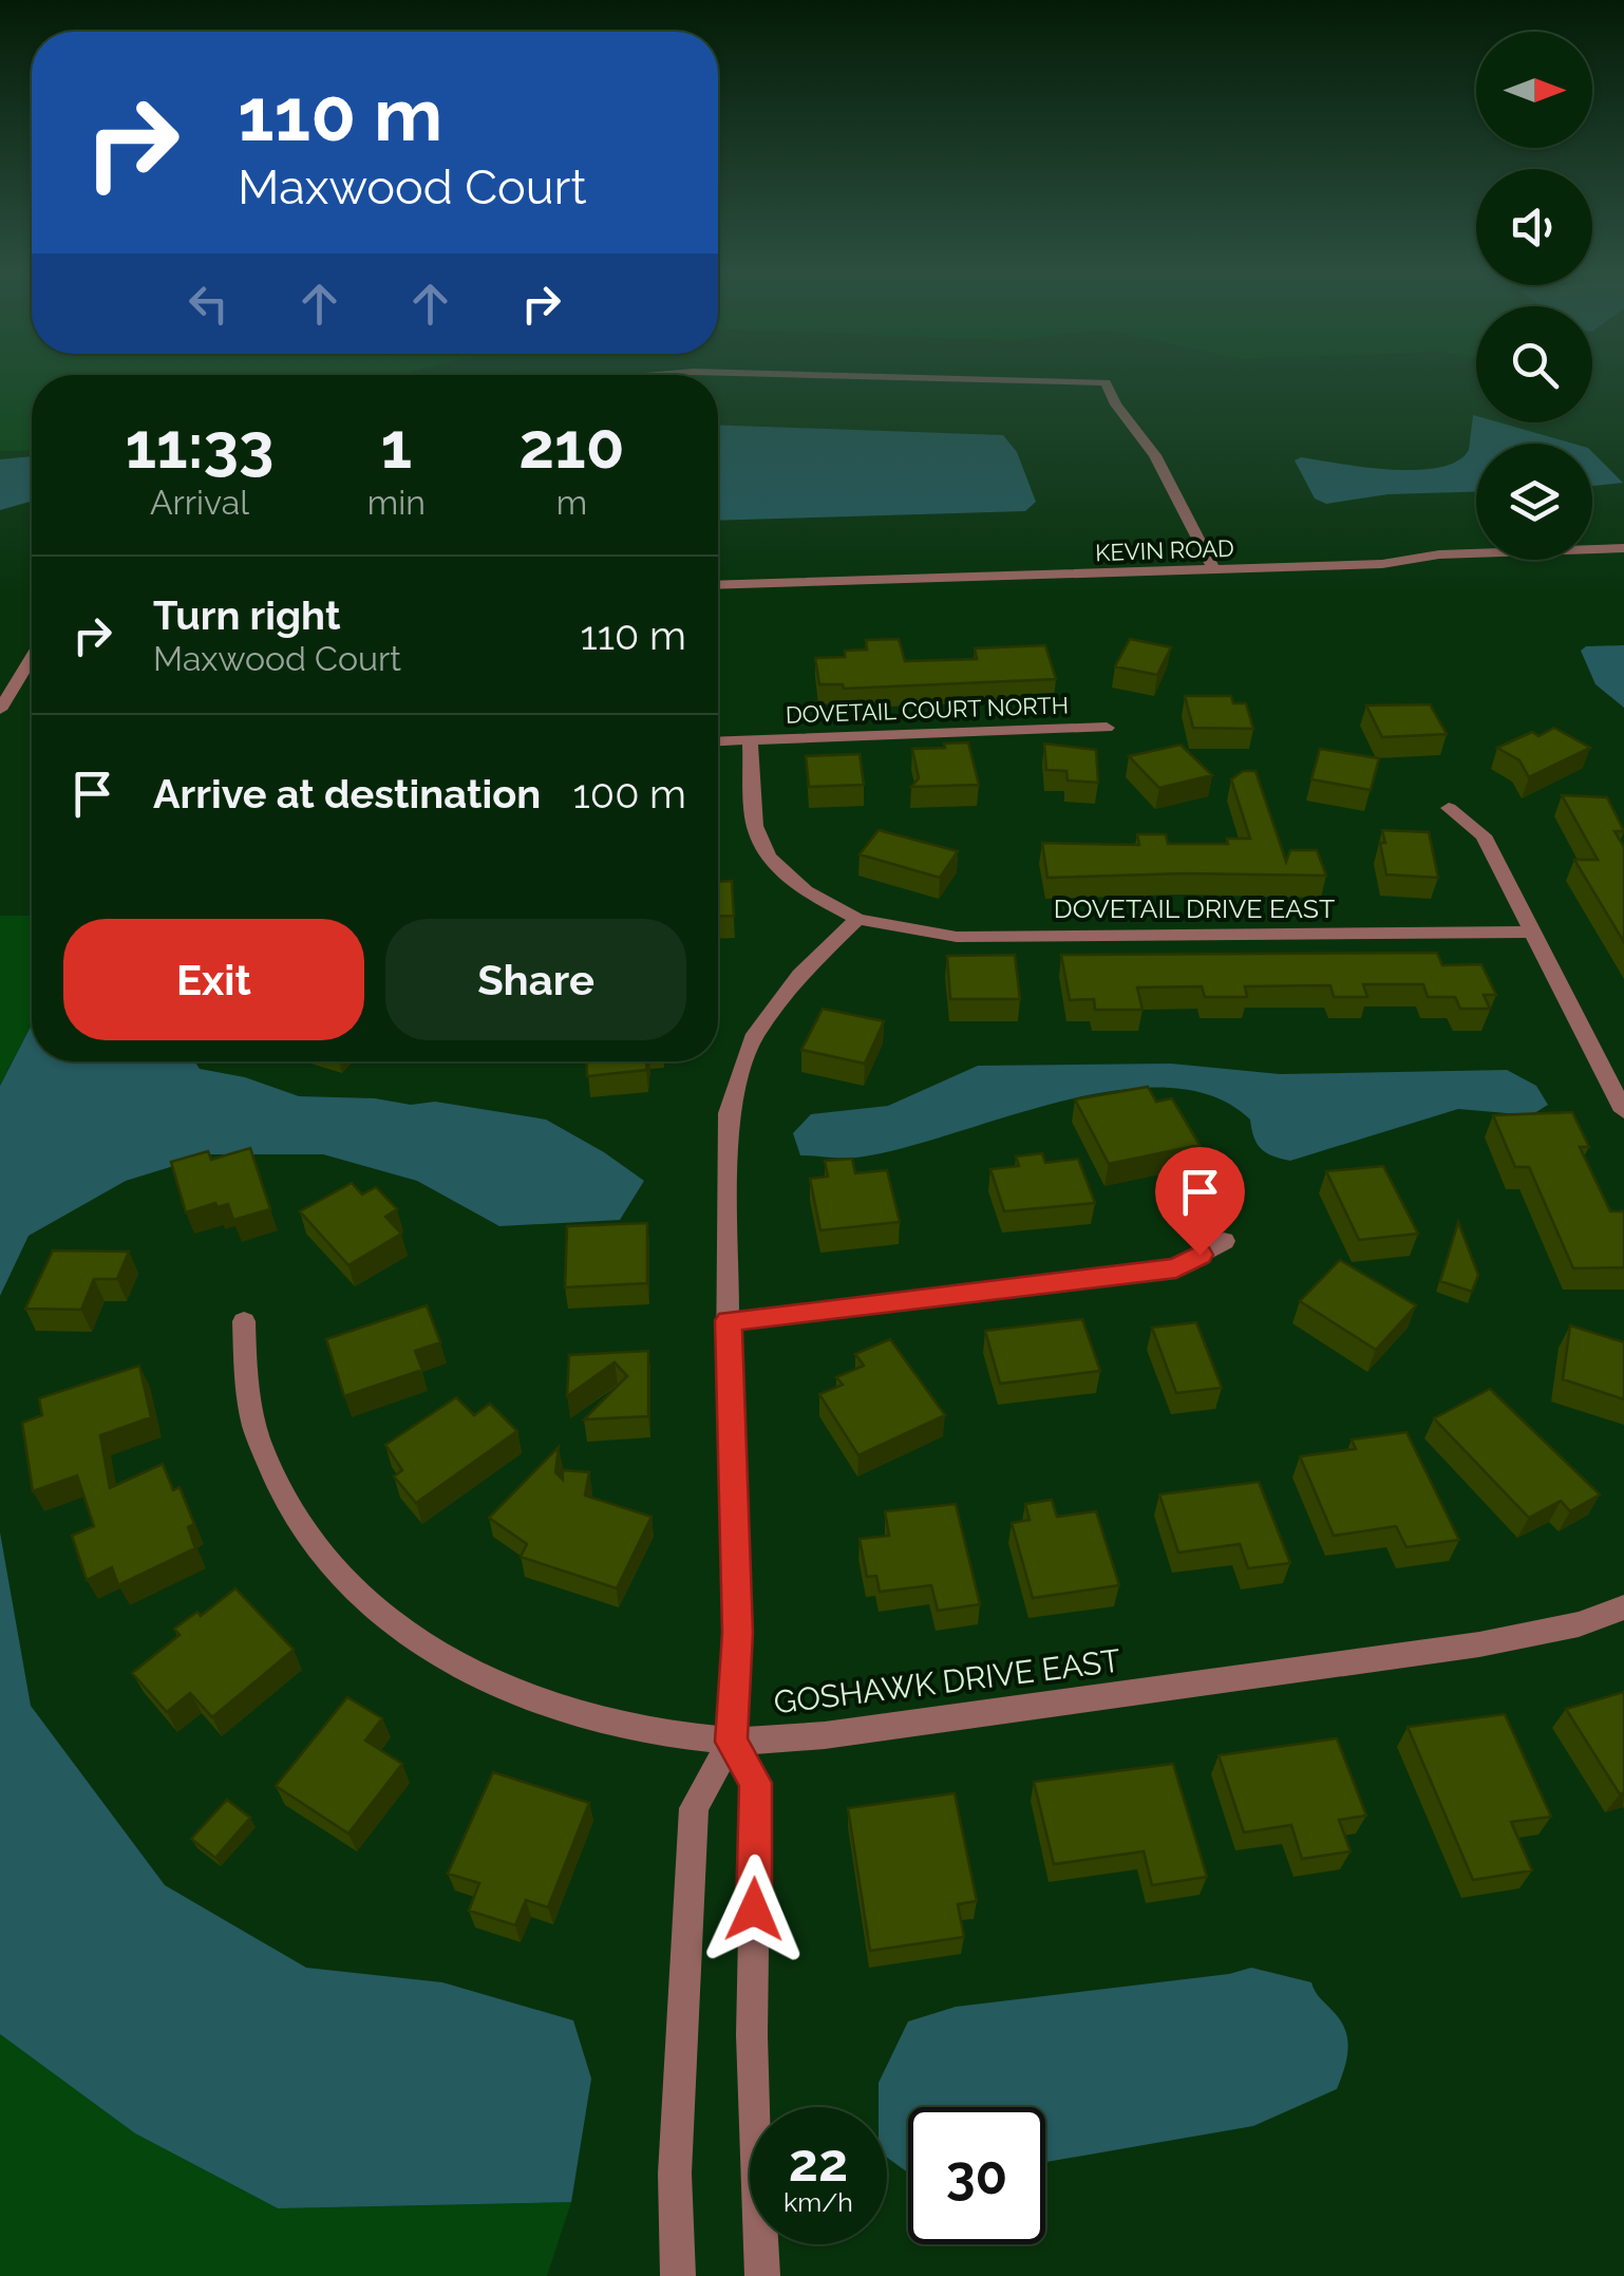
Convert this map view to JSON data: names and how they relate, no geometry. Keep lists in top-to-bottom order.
{
  "streets": {
    "street": [
      "KEVIN ROAD",
      "DOVETAIL COURT NORTH",
      "DOVETAIL DRIVE EAST",
      "GOSHAWK DRIVE EAST"
    ]
  },
  "crossings": [
    ["DOVETAIL COURT NORTH", "DOVETAIL DRIVE EAST"]
  ],
  "north": "right",
  "page": {
    "turn": ["110 m", "Maxwood Court"],
    "eta": [
      "11:33",
      "Arrival",
      "1",
      "min",
      "210",
      "m"
    ],
    "list": [
      {
        "name": "Turn right",
        "note": "Maxwood Court",
        "value": "110 m"
      },
      {
        "name": "Arrive at destination",
        "value": "100 m"
      }
    ],
    "buttons": ["Exit", "Share"],
    "speed": "22 km/h",
    "limit": "30"
  }
}
